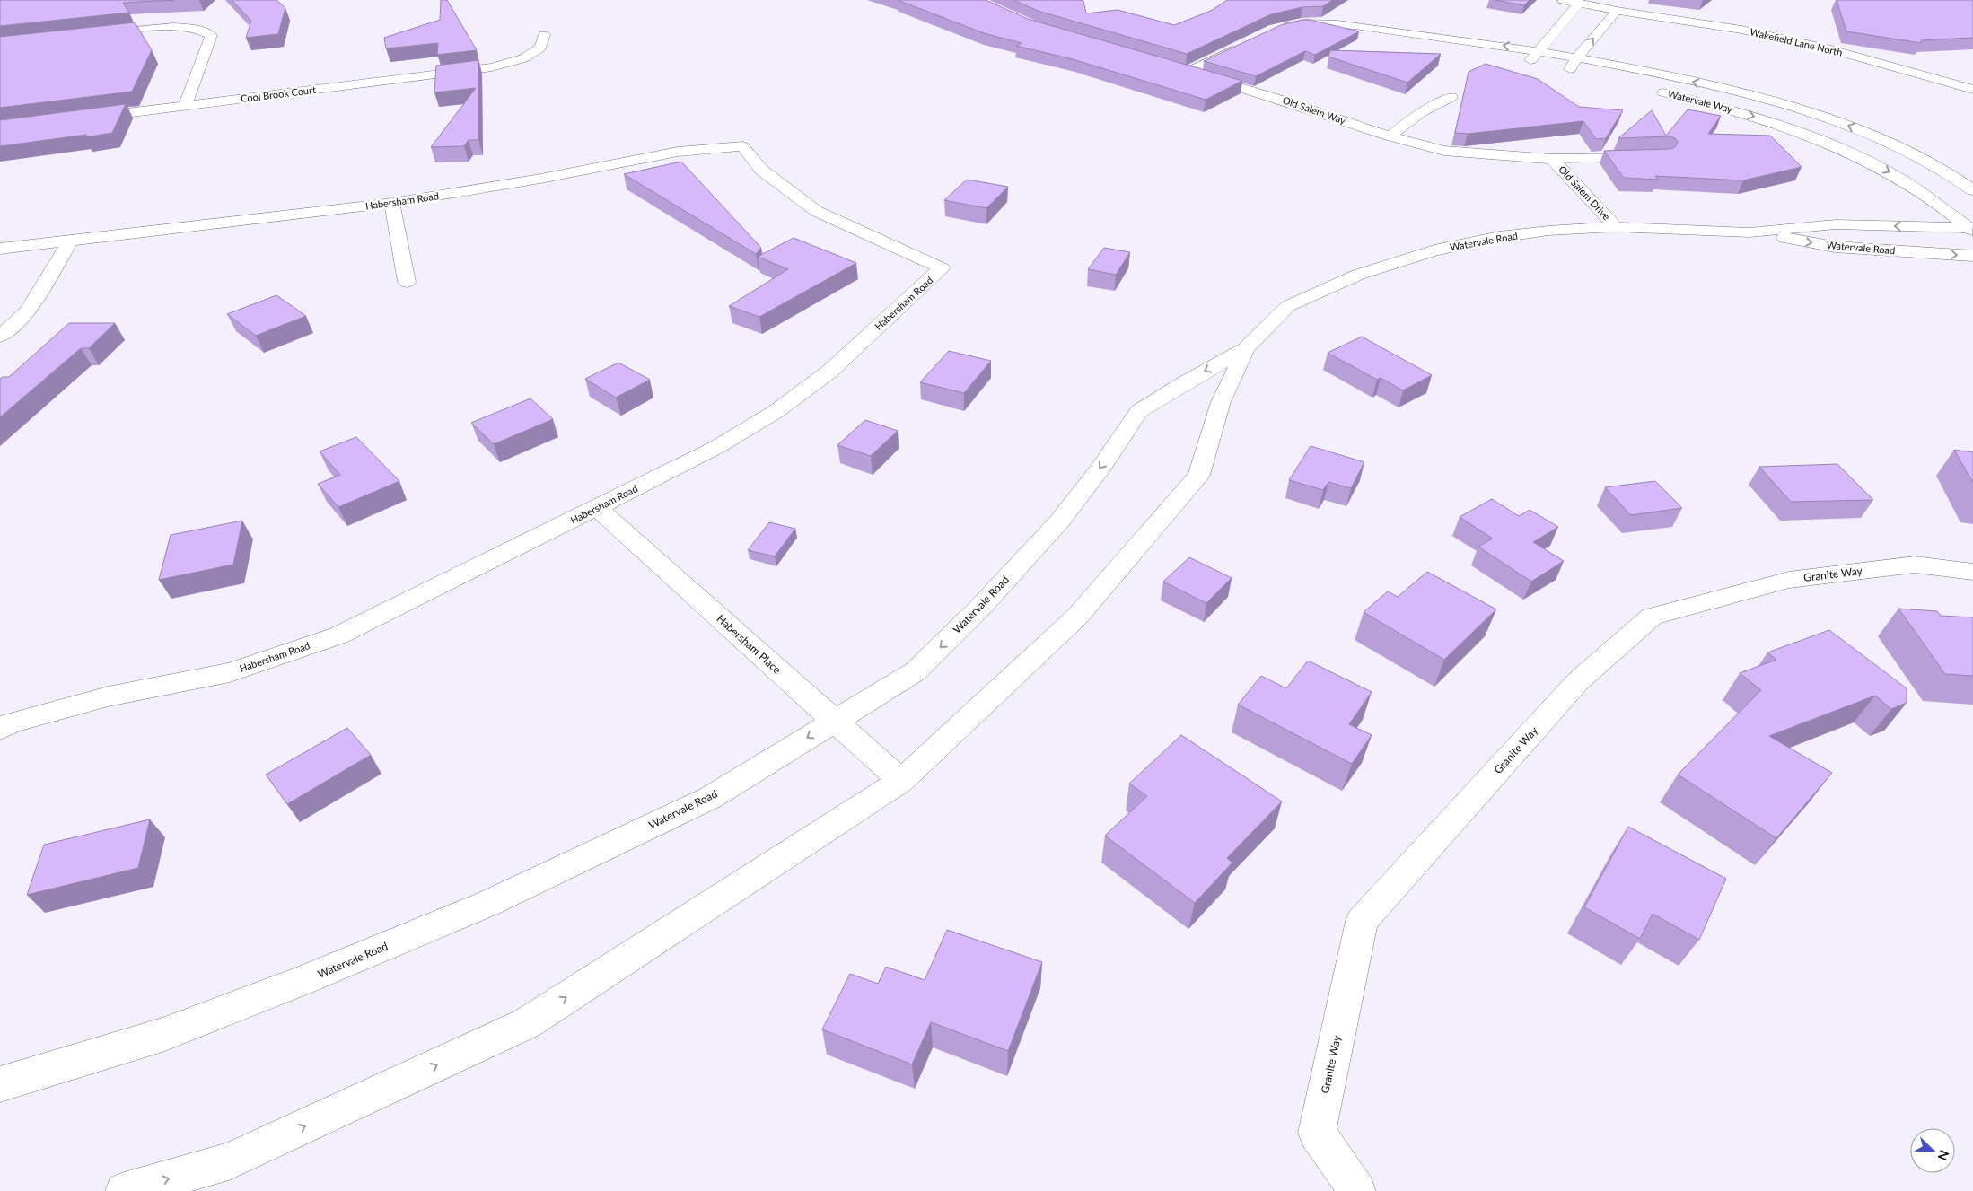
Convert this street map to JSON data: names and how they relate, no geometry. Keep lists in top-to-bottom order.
{
  "streets": {
    "street": [
      "Wakefield Lane North",
      "Cool Brook Court",
      "Watervale Way",
      "Old Salem Way",
      "Old Salem Drive",
      "Habersham Road",
      "Watervale Road",
      "Granite Way",
      "Habersham Place"
    ]
  },
  "crossings": [
    ["Watervale Way", "Watervale Road"],
    ["Old Salem Way", "Old Salem Drive"],
    ["Old Salem Drive", "Watervale Road"],
    ["Habersham Road", "Habersham Place"],
    ["Watervale Road", "Habersham Place"]
  ],
  "north": "bottom right"
}
